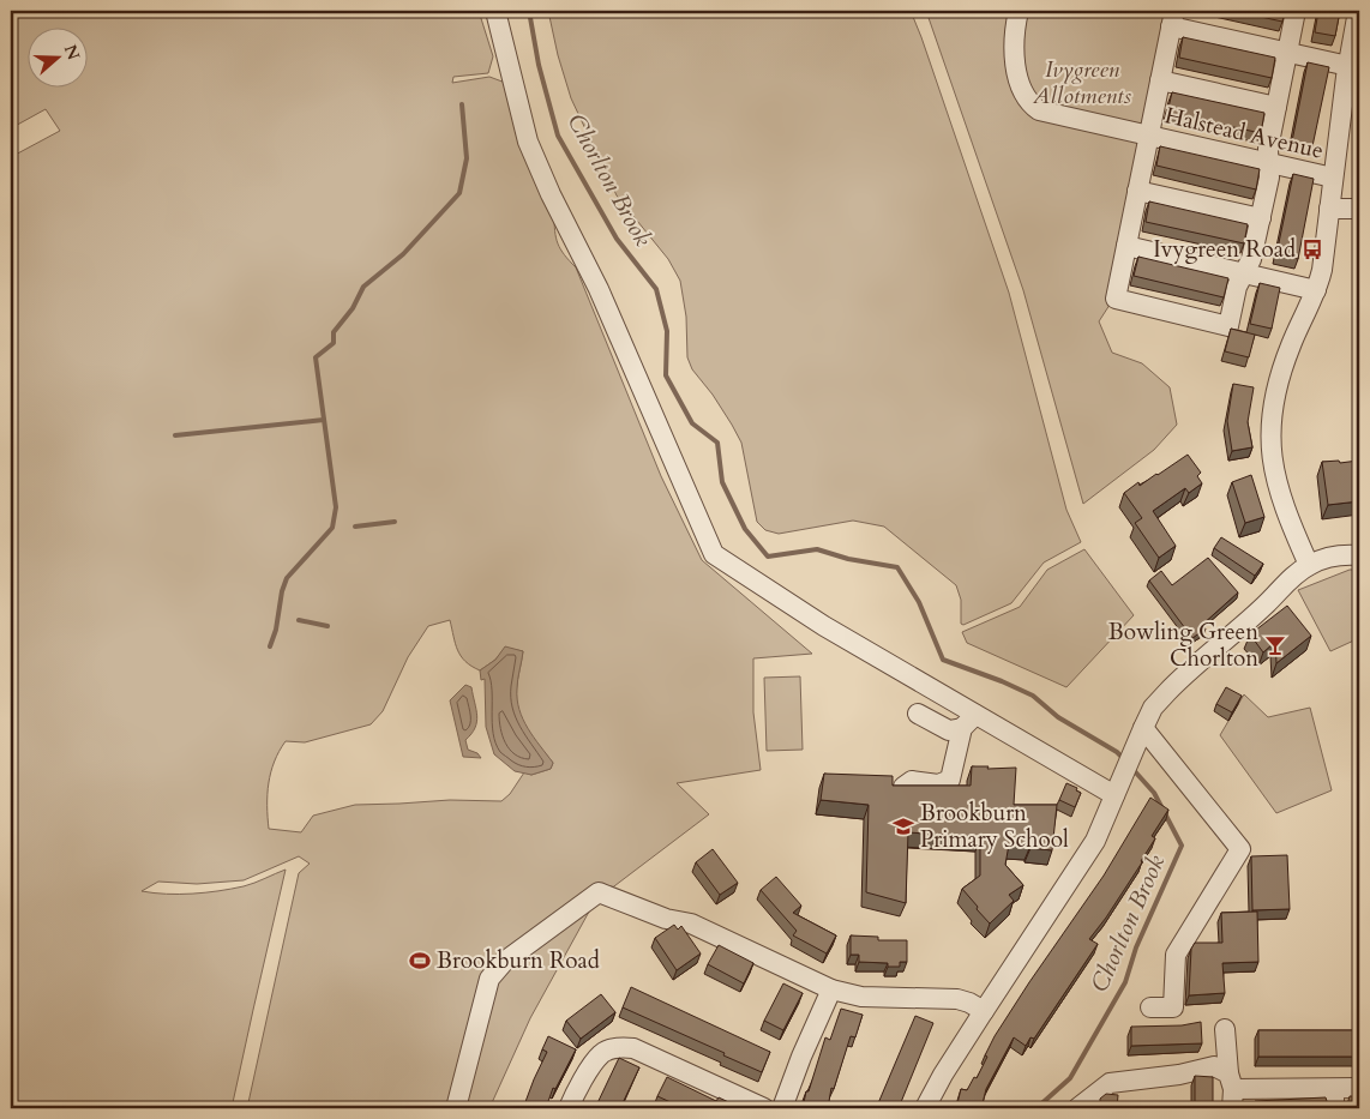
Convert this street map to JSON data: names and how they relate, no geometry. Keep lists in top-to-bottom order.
{
  "streets": {
    "street": ["Halstead Avenue"]
  },
  "water": ["Chorlton Brook"],
  "parks": ["Ivygreen Allotments"],
  "places": {
    "bus stop": ["Ivygreen Road"],
    "bar": ["Bowling Green Chorlton"],
    "school or university": ["Brookburn Primary School"],
    "sports": ["Brookburn Road"]
  },
  "north": "right"
}
